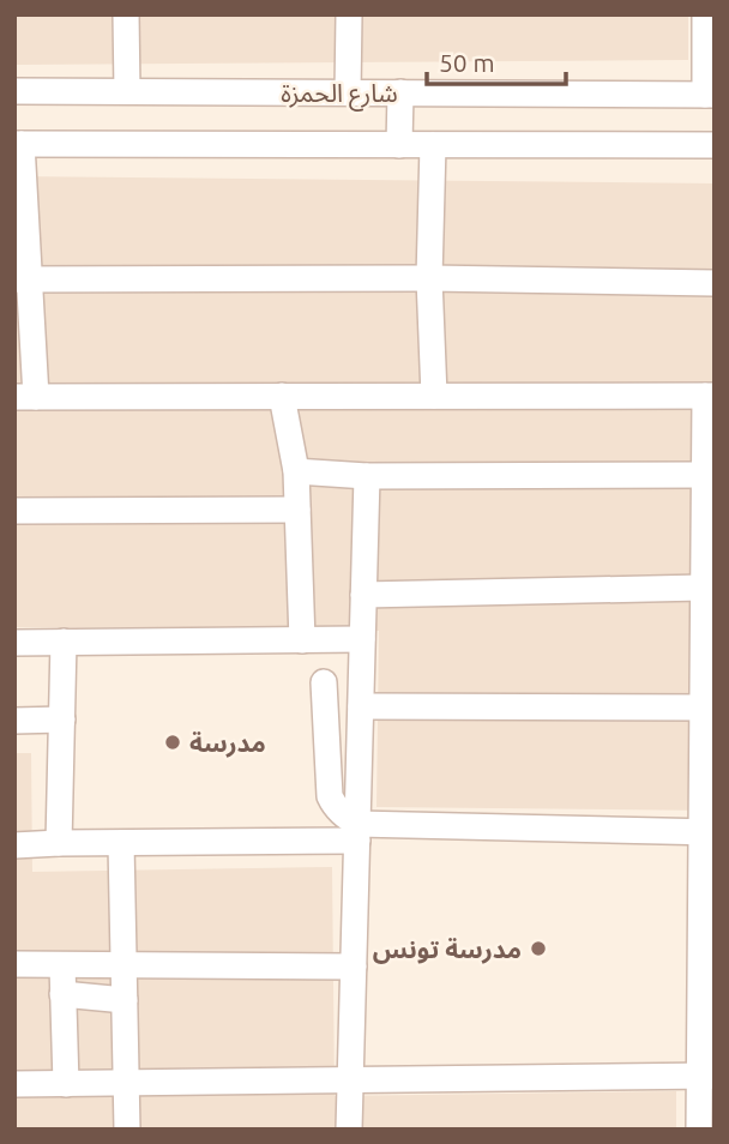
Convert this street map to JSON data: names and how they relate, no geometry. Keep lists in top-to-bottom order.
{
  "streets": {
    "street": ["شارع الحمزة"]
  },
  "places": ["مدرسة", "مدرسة تونس"],
  "scale_bar": "50 m"
}
